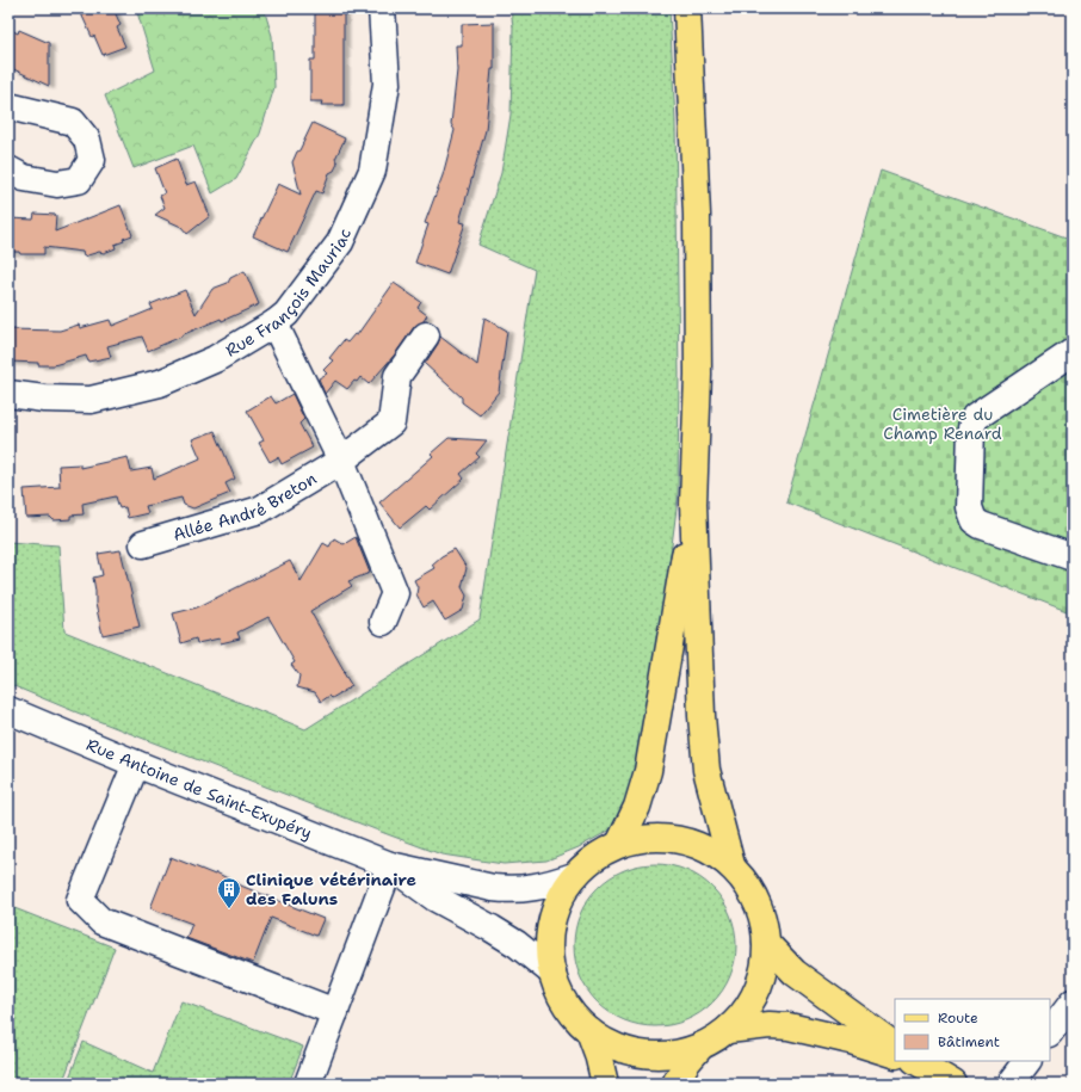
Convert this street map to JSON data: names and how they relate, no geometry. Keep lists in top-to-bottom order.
{
  "streets": {
    "street": ["Rue François Mauriac", "Allée André Breton", "Rue Antoine de Saint-Exupéry"]
  },
  "parks": ["Cimetière du Champ Renard"],
  "places": {
    "building": ["Clinique vétérinaire des Faluns"]
  },
  "legend": ["Route", "Bâtiment"]
}
